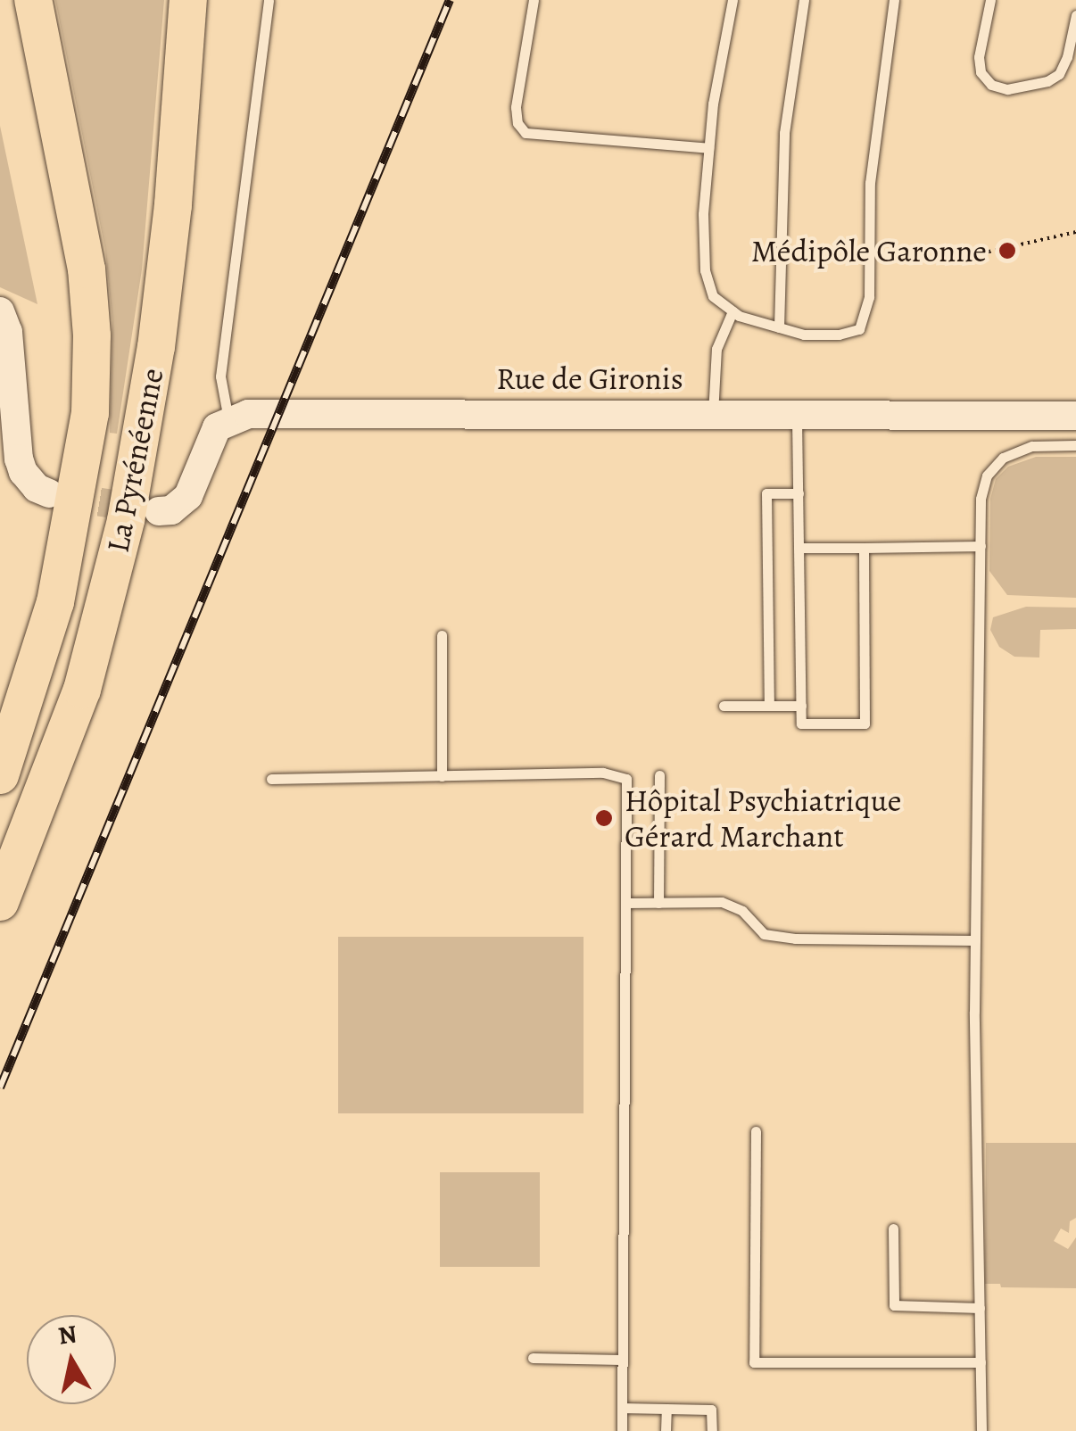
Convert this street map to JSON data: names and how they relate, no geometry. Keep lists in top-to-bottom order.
{
  "streets": {
    "highway": ["La Pyrénéenne"],
    "street": ["Rue de Gironis"]
  },
  "places": ["Médipôle Garonne", "Hôpital Psychiatrique Gérard Marchant"],
  "north": "top"
}
